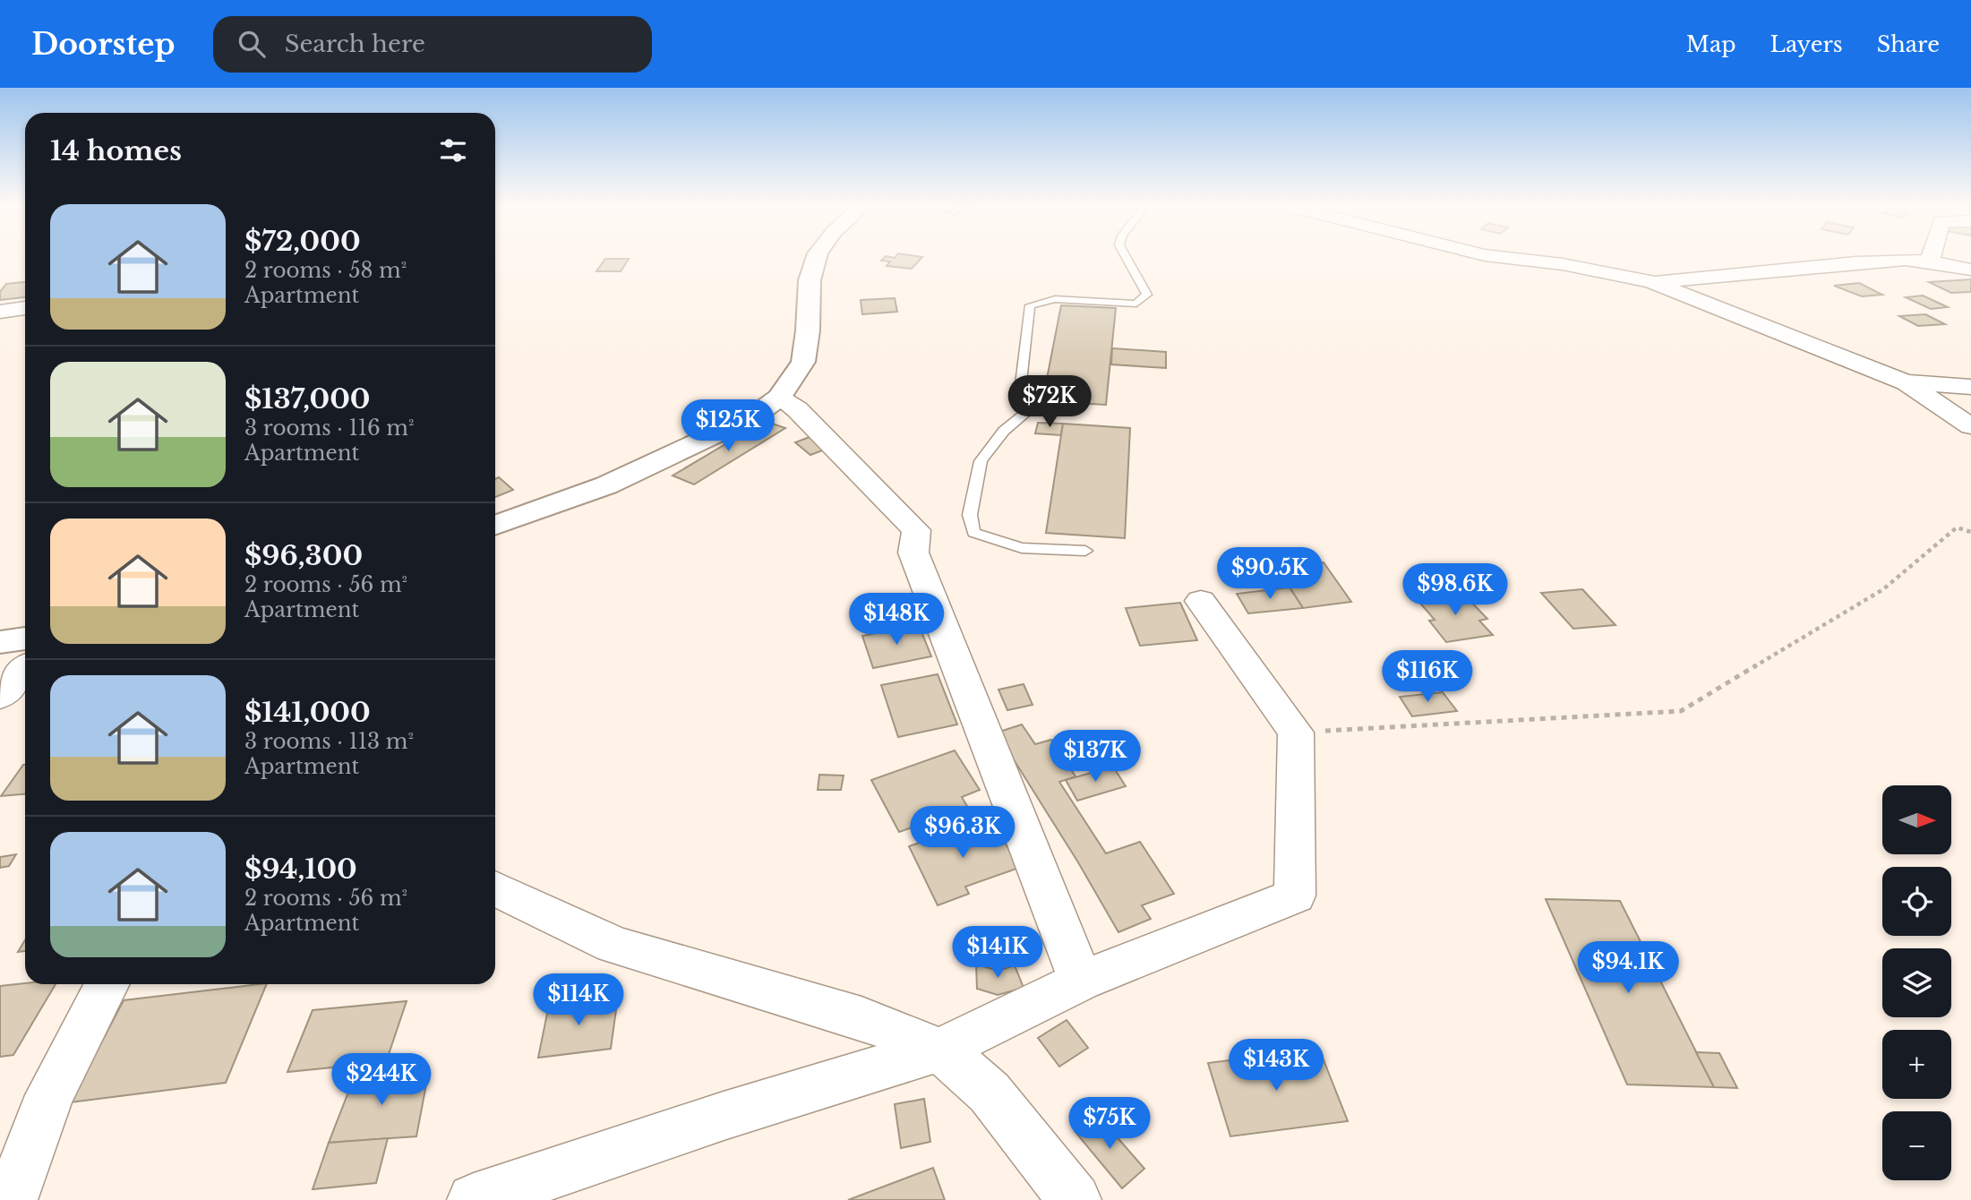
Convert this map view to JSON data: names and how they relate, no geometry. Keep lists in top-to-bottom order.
{
  "north": "right",
  "page": {
    "header": "Doorstep",
    "search": "Search here",
    "nav": ["Map", "Layers", "Share"],
    "heading": "14 homes",
    "list": [
      {
        "name": "$72,000",
        "note": "2 rooms · 58 m² · Apartment"
      },
      {
        "name": "$137,000",
        "note": "3 rooms · 116 m² · Apartment"
      },
      {
        "name": "$96,300",
        "note": "2 rooms · 56 m² · Apartment"
      },
      {
        "name": "$141,000",
        "note": "3 rooms · 113 m² · Apartment"
      },
      {
        "name": "$94,100",
        "note": "2 rooms · 56 m² · Apartment"
      }
    ],
    "price": [
      "$72K",
      "$125K",
      "$90.5K",
      "$98.6K",
      "$148K",
      "$116K",
      "$137K",
      "$96.3K",
      "$141K",
      "$94.1K",
      "$114K",
      "$143K",
      "$244K",
      "$75K"
    ],
    "map_buttons": ["+", "−"]
  }
}
